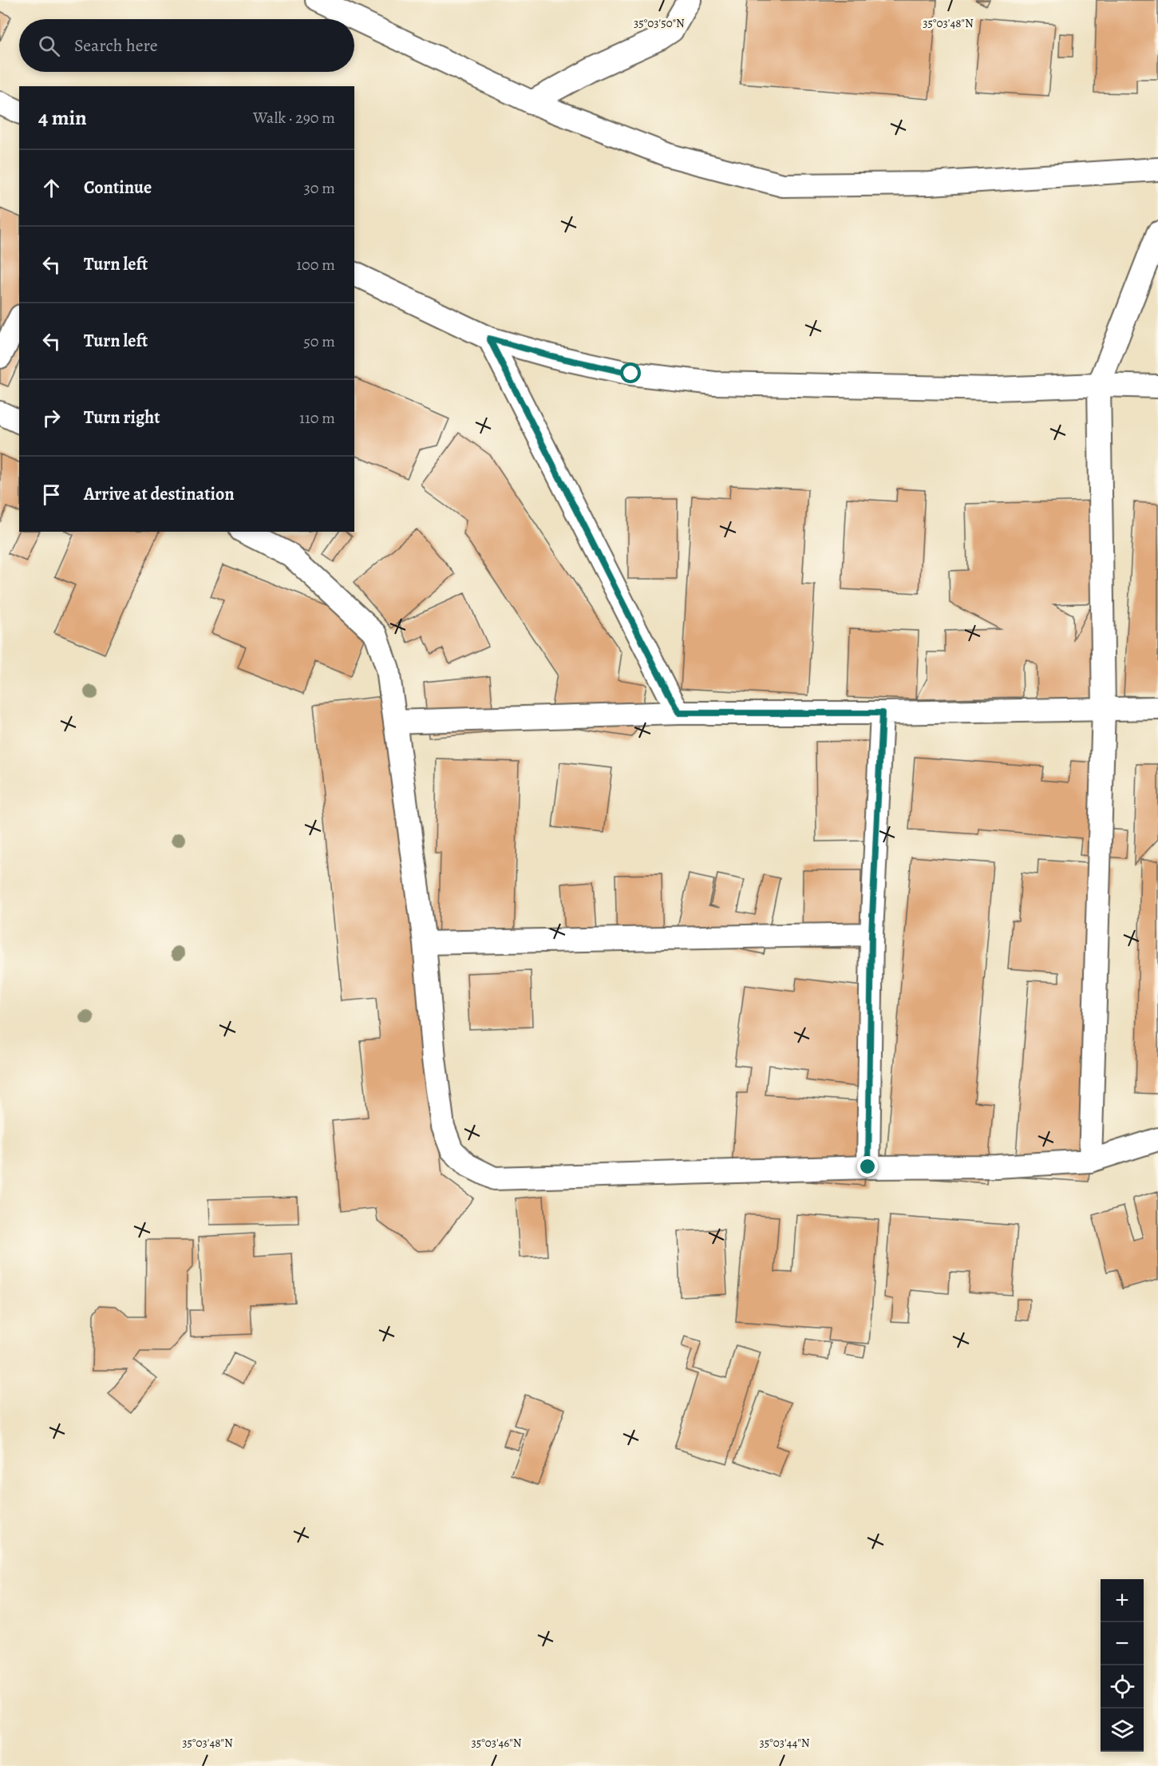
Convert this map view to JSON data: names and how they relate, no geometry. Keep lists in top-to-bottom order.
{
  "page": {
    "search": "Search here",
    "heading": ["4 min", "Walk · 290 m"],
    "list": [
      ["Continue", "30 m"],
      ["Turn left", "100 m"],
      ["Turn left", "50 m"],
      ["Turn right", "110 m"],
      "Arrive at destination"
    ],
    "map_buttons": ["+", "−"]
  },
  "coordinates": [
    "35°03'50\"N",
    "35°03'48\"N",
    "35°03'46\"N",
    "35°03'44\"N"
  ]
}
